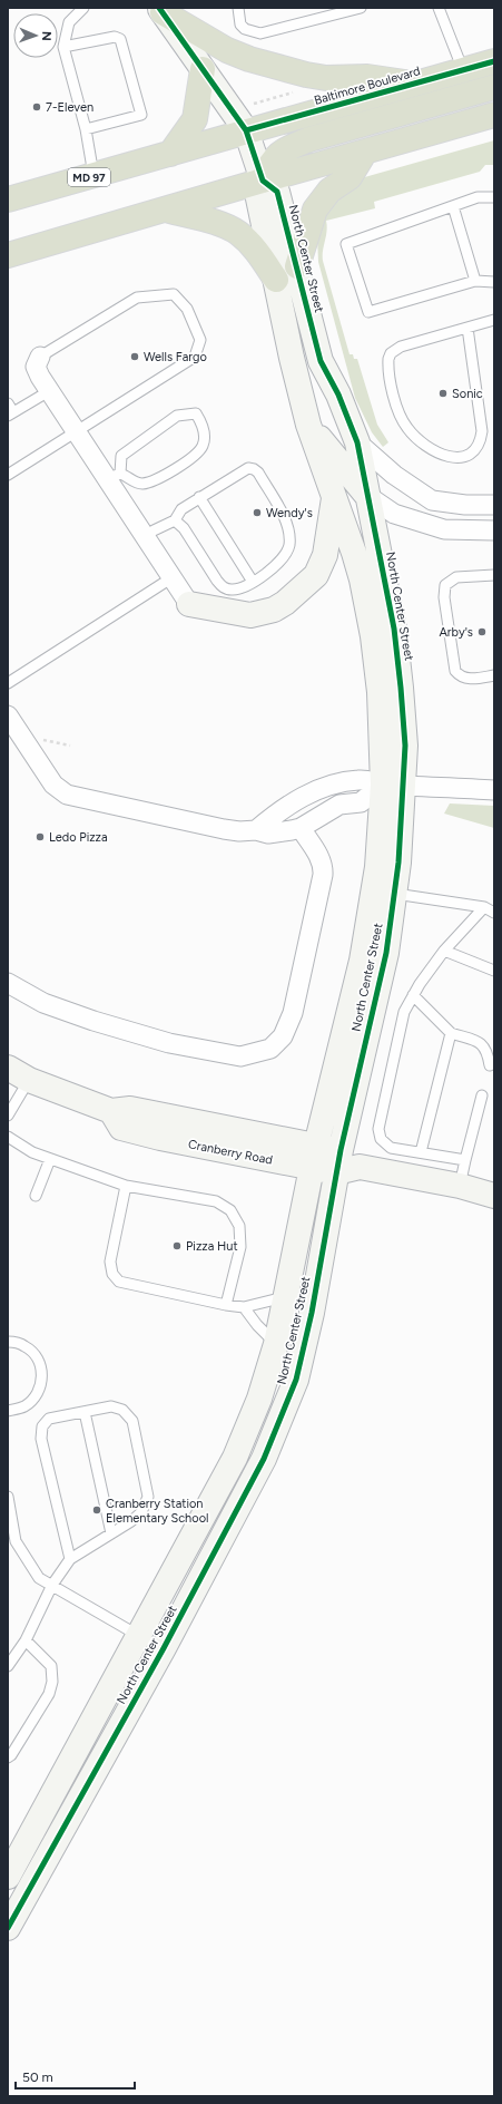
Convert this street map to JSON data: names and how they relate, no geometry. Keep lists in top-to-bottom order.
{
  "streets": {
    "highway": ["Baltimore Boulevard", "MD 97"],
    "street": ["North Center Street", "Cranberry Road"]
  },
  "crossings": [
    ["Baltimore Boulevard", "North Center Street"],
    ["North Center Street", "Cranberry Road"]
  ],
  "places": [
    "7-Eleven",
    "Wells Fargo",
    "Sonic",
    "Wendy's",
    "Arby's",
    "Ledo Pizza",
    "Pizza Hut",
    "Cranberry Station Elementary School"
  ],
  "scale_bar": "50 m",
  "north": "right"
}
